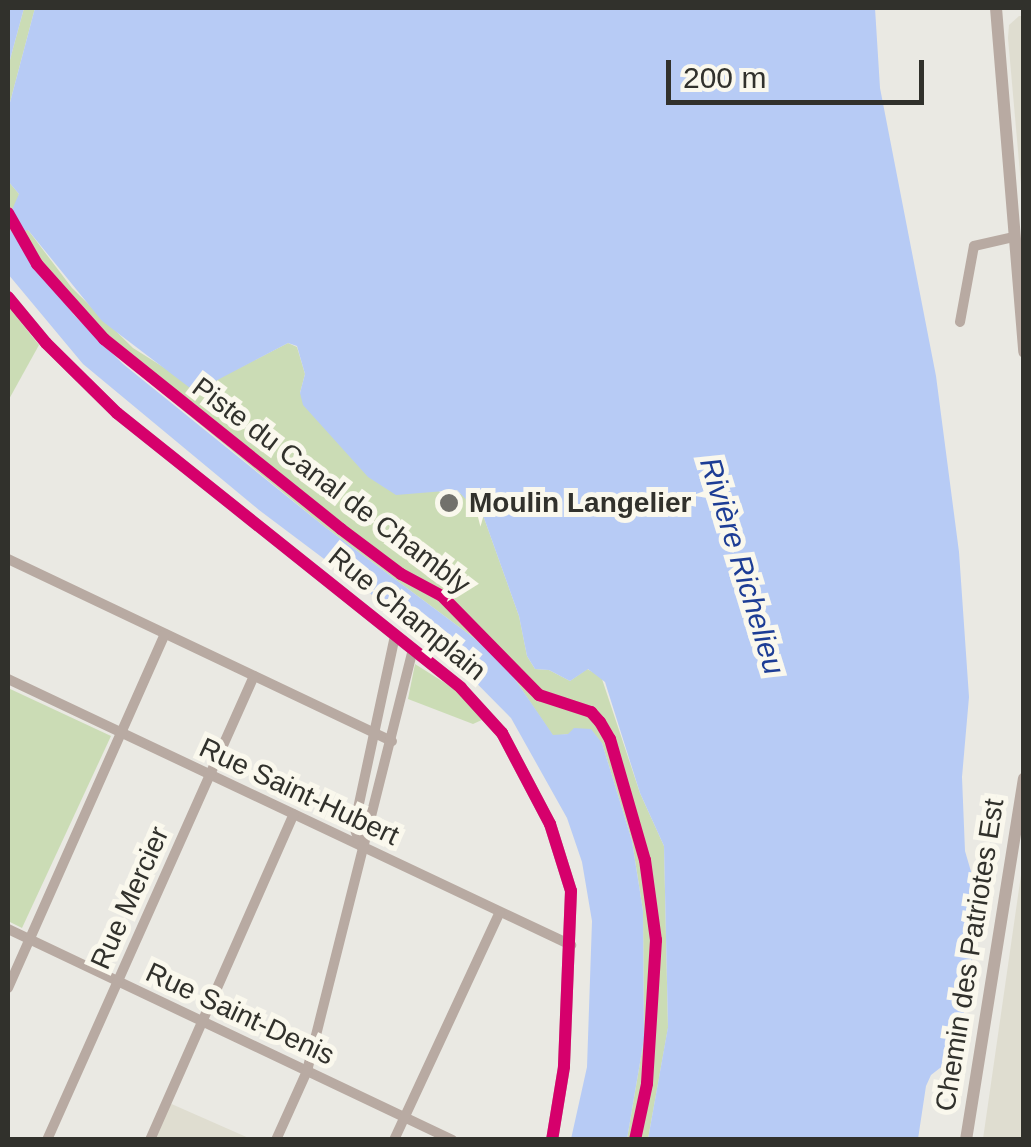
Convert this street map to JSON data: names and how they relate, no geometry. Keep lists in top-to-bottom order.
{
  "streets": {
    "street": [
      "Rue Champlain",
      "Rue Saint-Hubert",
      "Rue Mercier",
      "Chemin des Patriotes Est",
      "Rue Saint-Denis"
    ],
    "cycle path": ["Piste du Canal de Chambly"]
  },
  "crossings": [
    ["Rue Champlain", "Rue Saint-Hubert"],
    ["Rue Saint-Hubert", "Rue Mercier"],
    ["Rue Mercier", "Rue Saint-Denis"]
  ],
  "water": ["Rivière Richelieu"],
  "places": ["Moulin Langelier"],
  "scale_bar": "200 m"
}
